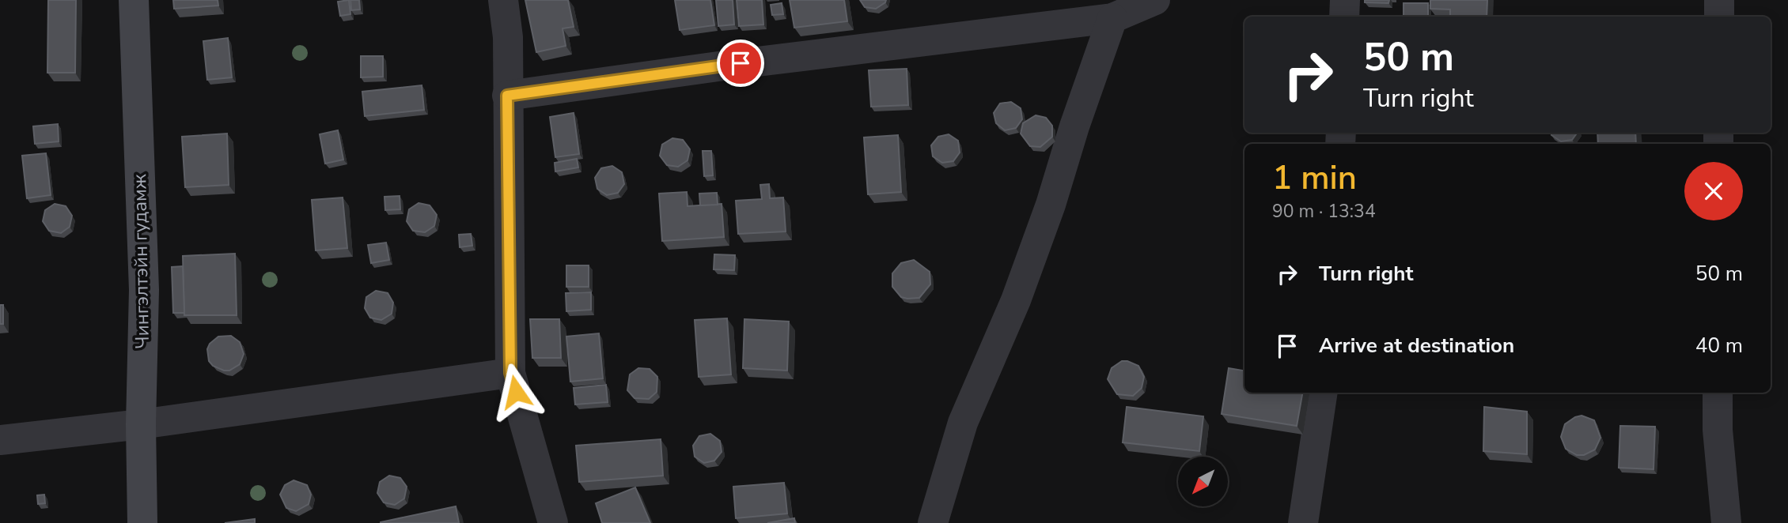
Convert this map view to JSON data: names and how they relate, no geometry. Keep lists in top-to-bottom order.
{
  "streets": {
    "main road": ["Чингэлтэйн гудамж"]
  },
  "north": "bottom left",
  "page": {
    "turn": ["50 m", "Turn right"],
    "heading": ["1 min", "90 m · 13:34"],
    "list": [
      {
        "name": "Turn right",
        "value": "50 m"
      },
      {
        "name": "Arrive at destination",
        "value": "40 m"
      }
    ]
  }
}
